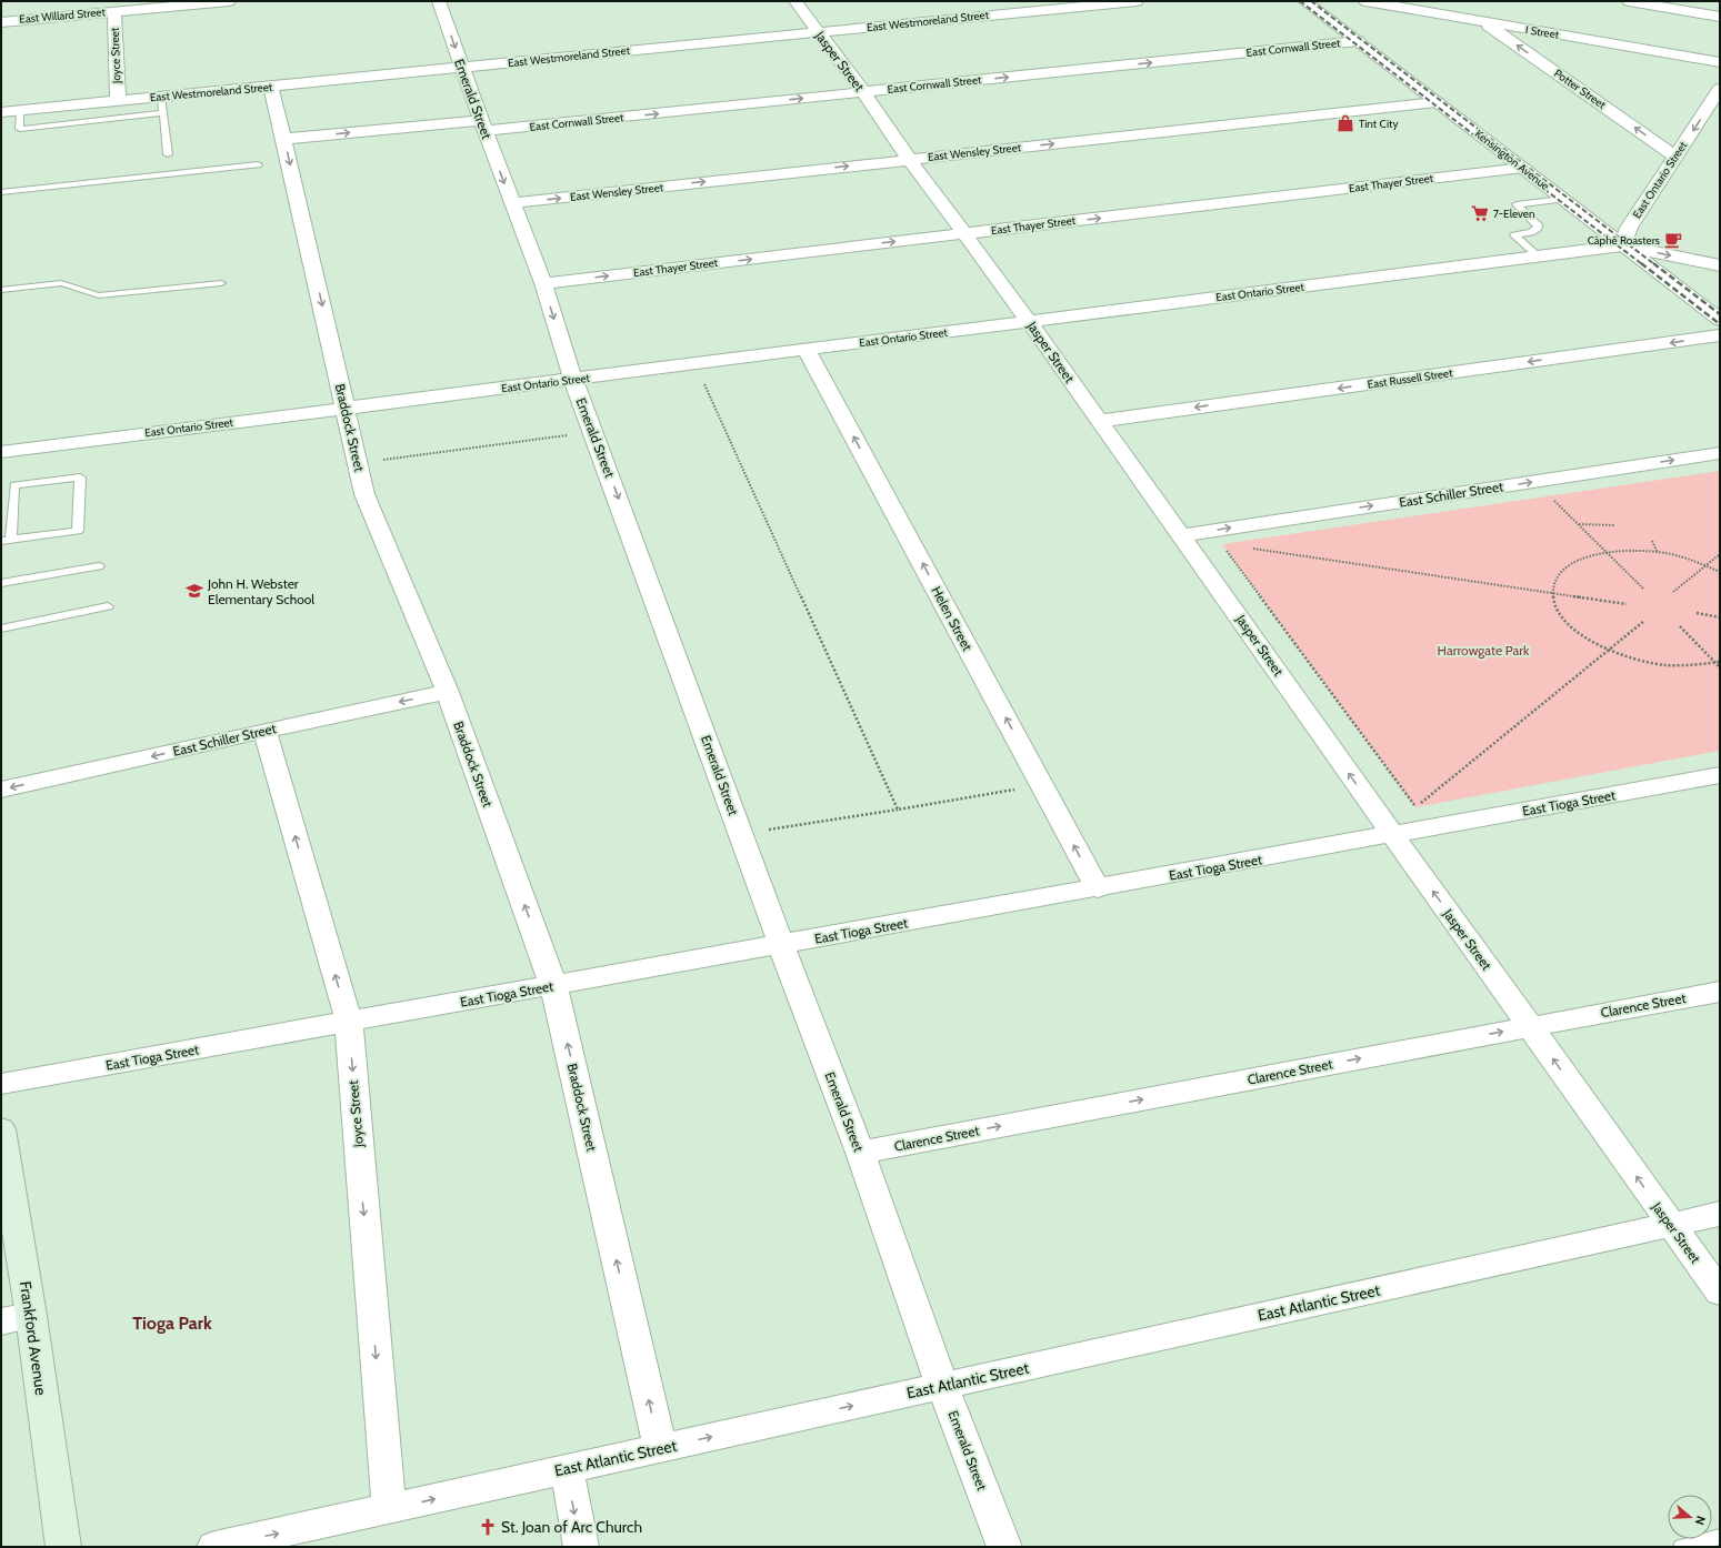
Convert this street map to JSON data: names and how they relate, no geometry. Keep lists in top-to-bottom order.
{
  "streets": {
    "main road": ["Frankford Avenue"],
    "street": [
      "East Willard Street",
      "East Westmoreland Street",
      "I Street",
      "East Cornwall Street",
      "Joyce Street",
      "Jasper Street",
      "Potter Street",
      "Emerald Street",
      "East Wensley Street",
      "Kensington Avenue",
      "East Ontario Street",
      "East Thayer Street",
      "East Russell Street",
      "Braddock Street",
      "East Schiller Street",
      "Helen Street",
      "East Tioga Street",
      "Clarence Street",
      "East Atlantic Street"
    ]
  },
  "crossings": [
    ["East Willard Street", "Joyce Street"],
    ["East Westmoreland Street", "Joyce Street"],
    ["East Westmoreland Street", "Jasper Street"],
    ["East Westmoreland Street", "Emerald Street"],
    ["East Westmoreland Street", "Braddock Street"],
    ["I Street", "Potter Street"],
    ["East Cornwall Street", "Jasper Street"],
    ["East Cornwall Street", "Emerald Street"],
    ["East Cornwall Street", "Kensington Avenue"],
    ["East Cornwall Street", "Braddock Street"],
    ["Joyce Street", "East Schiller Street"],
    ["Joyce Street", "East Tioga Street"],
    ["Joyce Street", "East Atlantic Street"],
    ["Jasper Street", "East Wensley Street"],
    ["Jasper Street", "East Ontario Street"],
    ["Jasper Street", "East Thayer Street"],
    ["Jasper Street", "East Russell Street"],
    ["Jasper Street", "East Schiller Street"],
    ["Jasper Street", "East Tioga Street"],
    ["Jasper Street", "Clarence Street"],
    ["Jasper Street", "East Atlantic Street"],
    ["Potter Street", "East Ontario Street"],
    ["Emerald Street", "East Wensley Street"],
    ["Emerald Street", "East Ontario Street"],
    ["Emerald Street", "East Thayer Street"],
    ["Emerald Street", "East Tioga Street"],
    ["Emerald Street", "Clarence Street"],
    ["Emerald Street", "East Atlantic Street"],
    ["East Wensley Street", "Kensington Avenue"],
    ["Kensington Avenue", "East Ontario Street"],
    ["Kensington Avenue", "East Thayer Street"],
    ["East Ontario Street", "Braddock Street"],
    ["East Ontario Street", "Helen Street"],
    ["Braddock Street", "East Schiller Street"],
    ["Braddock Street", "East Tioga Street"],
    ["Braddock Street", "East Atlantic Street"],
    ["Helen Street", "East Tioga Street"]
  ],
  "one_way": [
    "East Cornwall Street",
    "Jasper Street",
    "Potter Street",
    "Emerald Street",
    "East Wensley Street",
    "East Thayer Street",
    "East Russell Street",
    "Helen Street",
    "Clarence Street",
    "East Atlantic Street"
  ],
  "districts": ["Tioga Park"],
  "parks": ["Harrowgate Park"],
  "places": {
    "shop": ["Tint City"],
    "supermarket": ["7-Eleven"],
    "cafe": ["Càphê Roasters"],
    "school or university": ["John H. Webster Elementary School"],
    "church": ["St. Joan of Arc Church"]
  },
  "north": "right"
}
